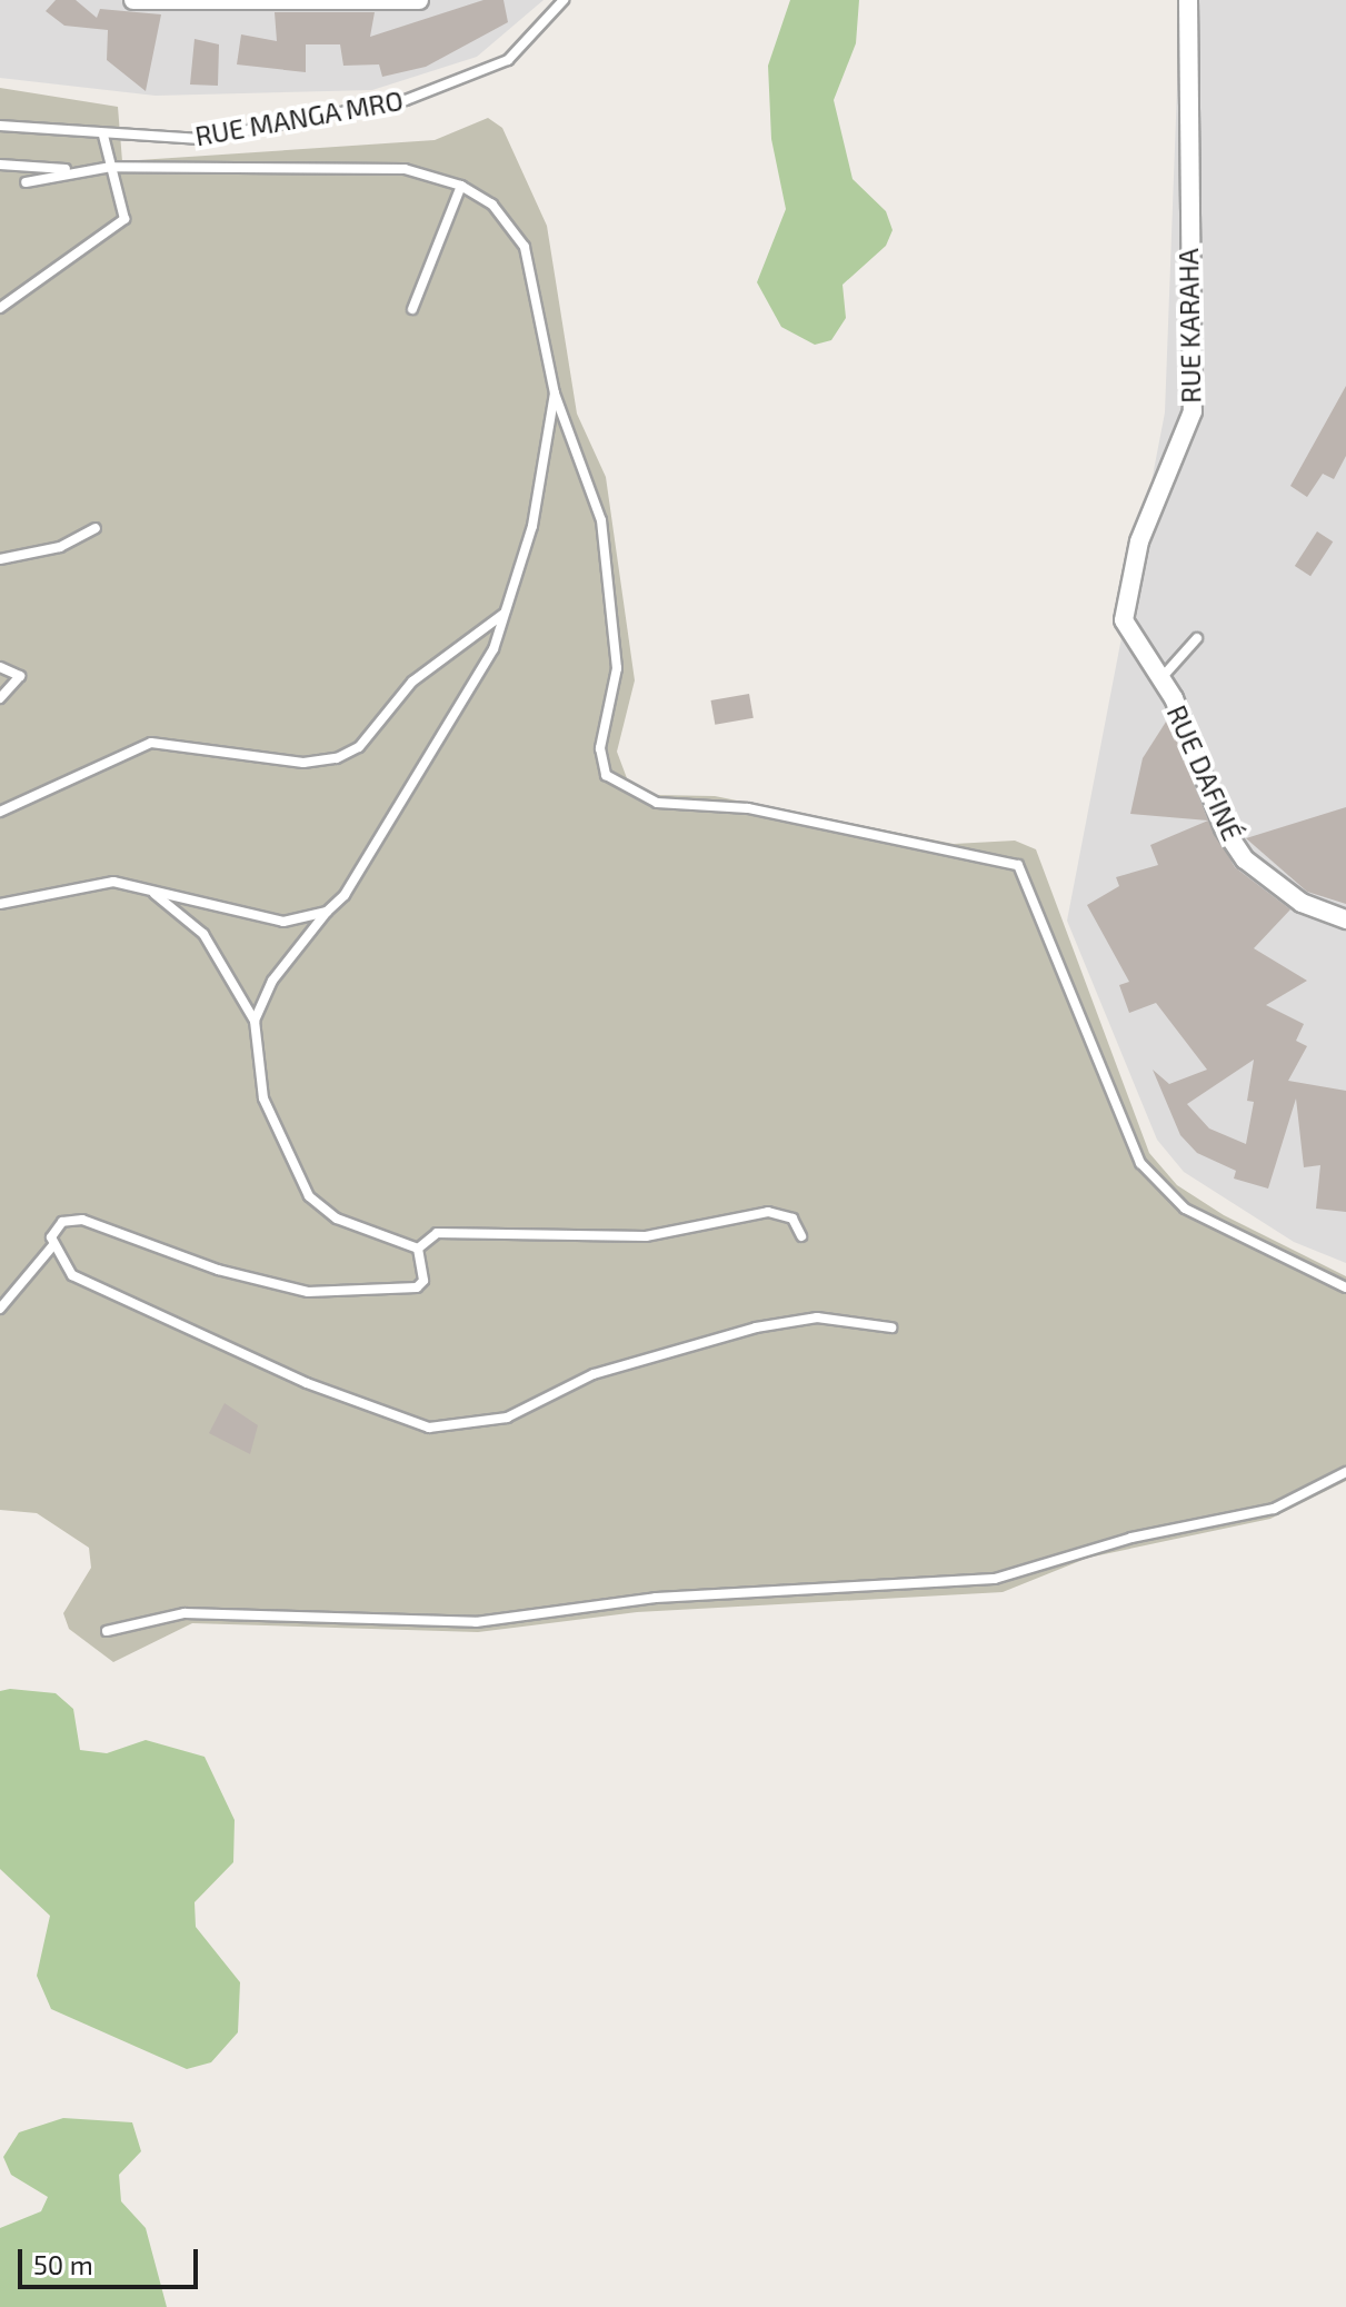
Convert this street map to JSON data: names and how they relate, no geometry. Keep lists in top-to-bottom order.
{
  "streets": {
    "street": ["RUE KARAHA", "RUE DAFINÉ"],
    "lane": ["RUE MANGA MRO"]
  },
  "crossings": [
    ["RUE KARAHA", "RUE DAFINÉ"]
  ],
  "scale_bar": "50 m"
}
